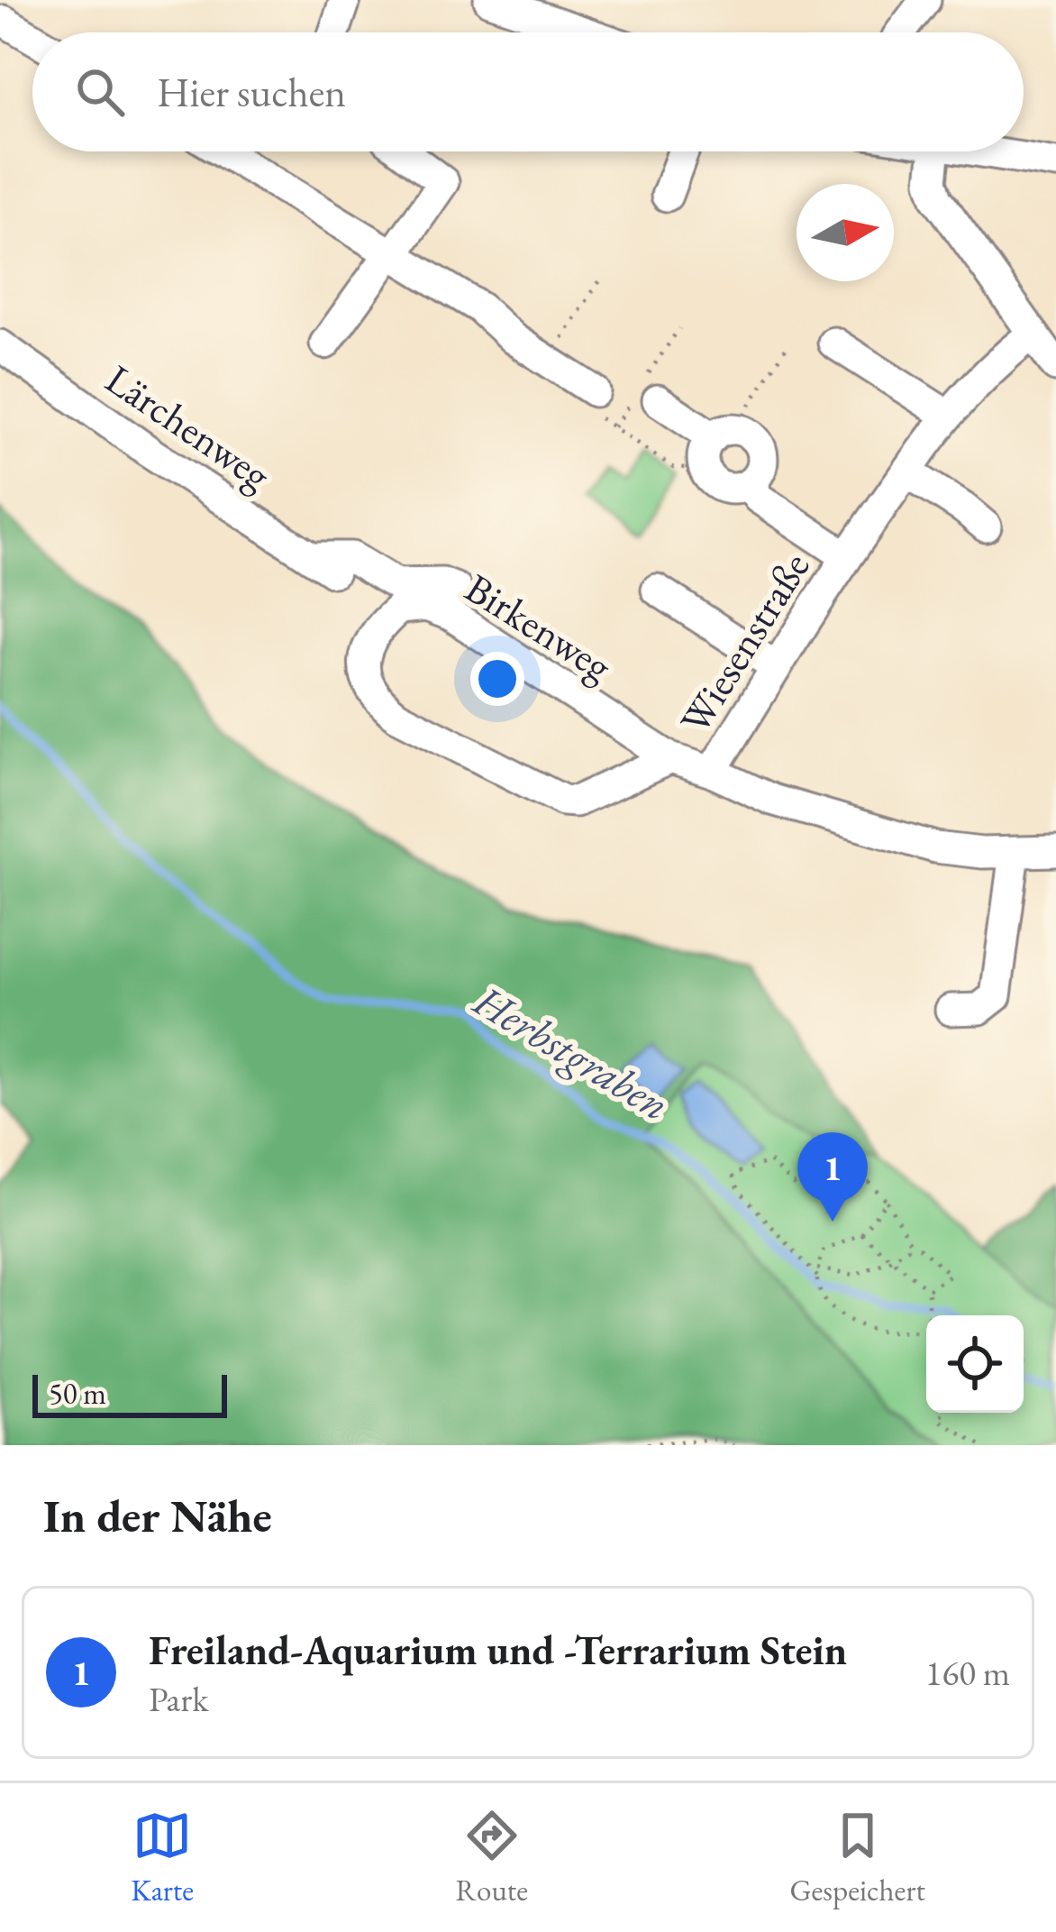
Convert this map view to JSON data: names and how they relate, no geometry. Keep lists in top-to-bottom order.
{
  "streets": {
    "street": ["Lärchenweg", "Birkenweg", "Wiesenstraße"]
  },
  "crossings": [
    ["Birkenweg", "Wiesenstraße"]
  ],
  "water": ["Herbstgraben"],
  "scale_bar": "50 m",
  "north": "right",
  "page": {
    "search": "Hier suchen",
    "pins": "1",
    "scale": "50 m",
    "heading": "In der Nähe",
    "list": [
      {
        "mark": "1",
        "name": "Freiland-Aquarium und -Terrarium Stein",
        "note": "Park",
        "value": "160 m"
      }
    ],
    "nav": ["Karte", "Route", "Gespeichert"]
  }
}
